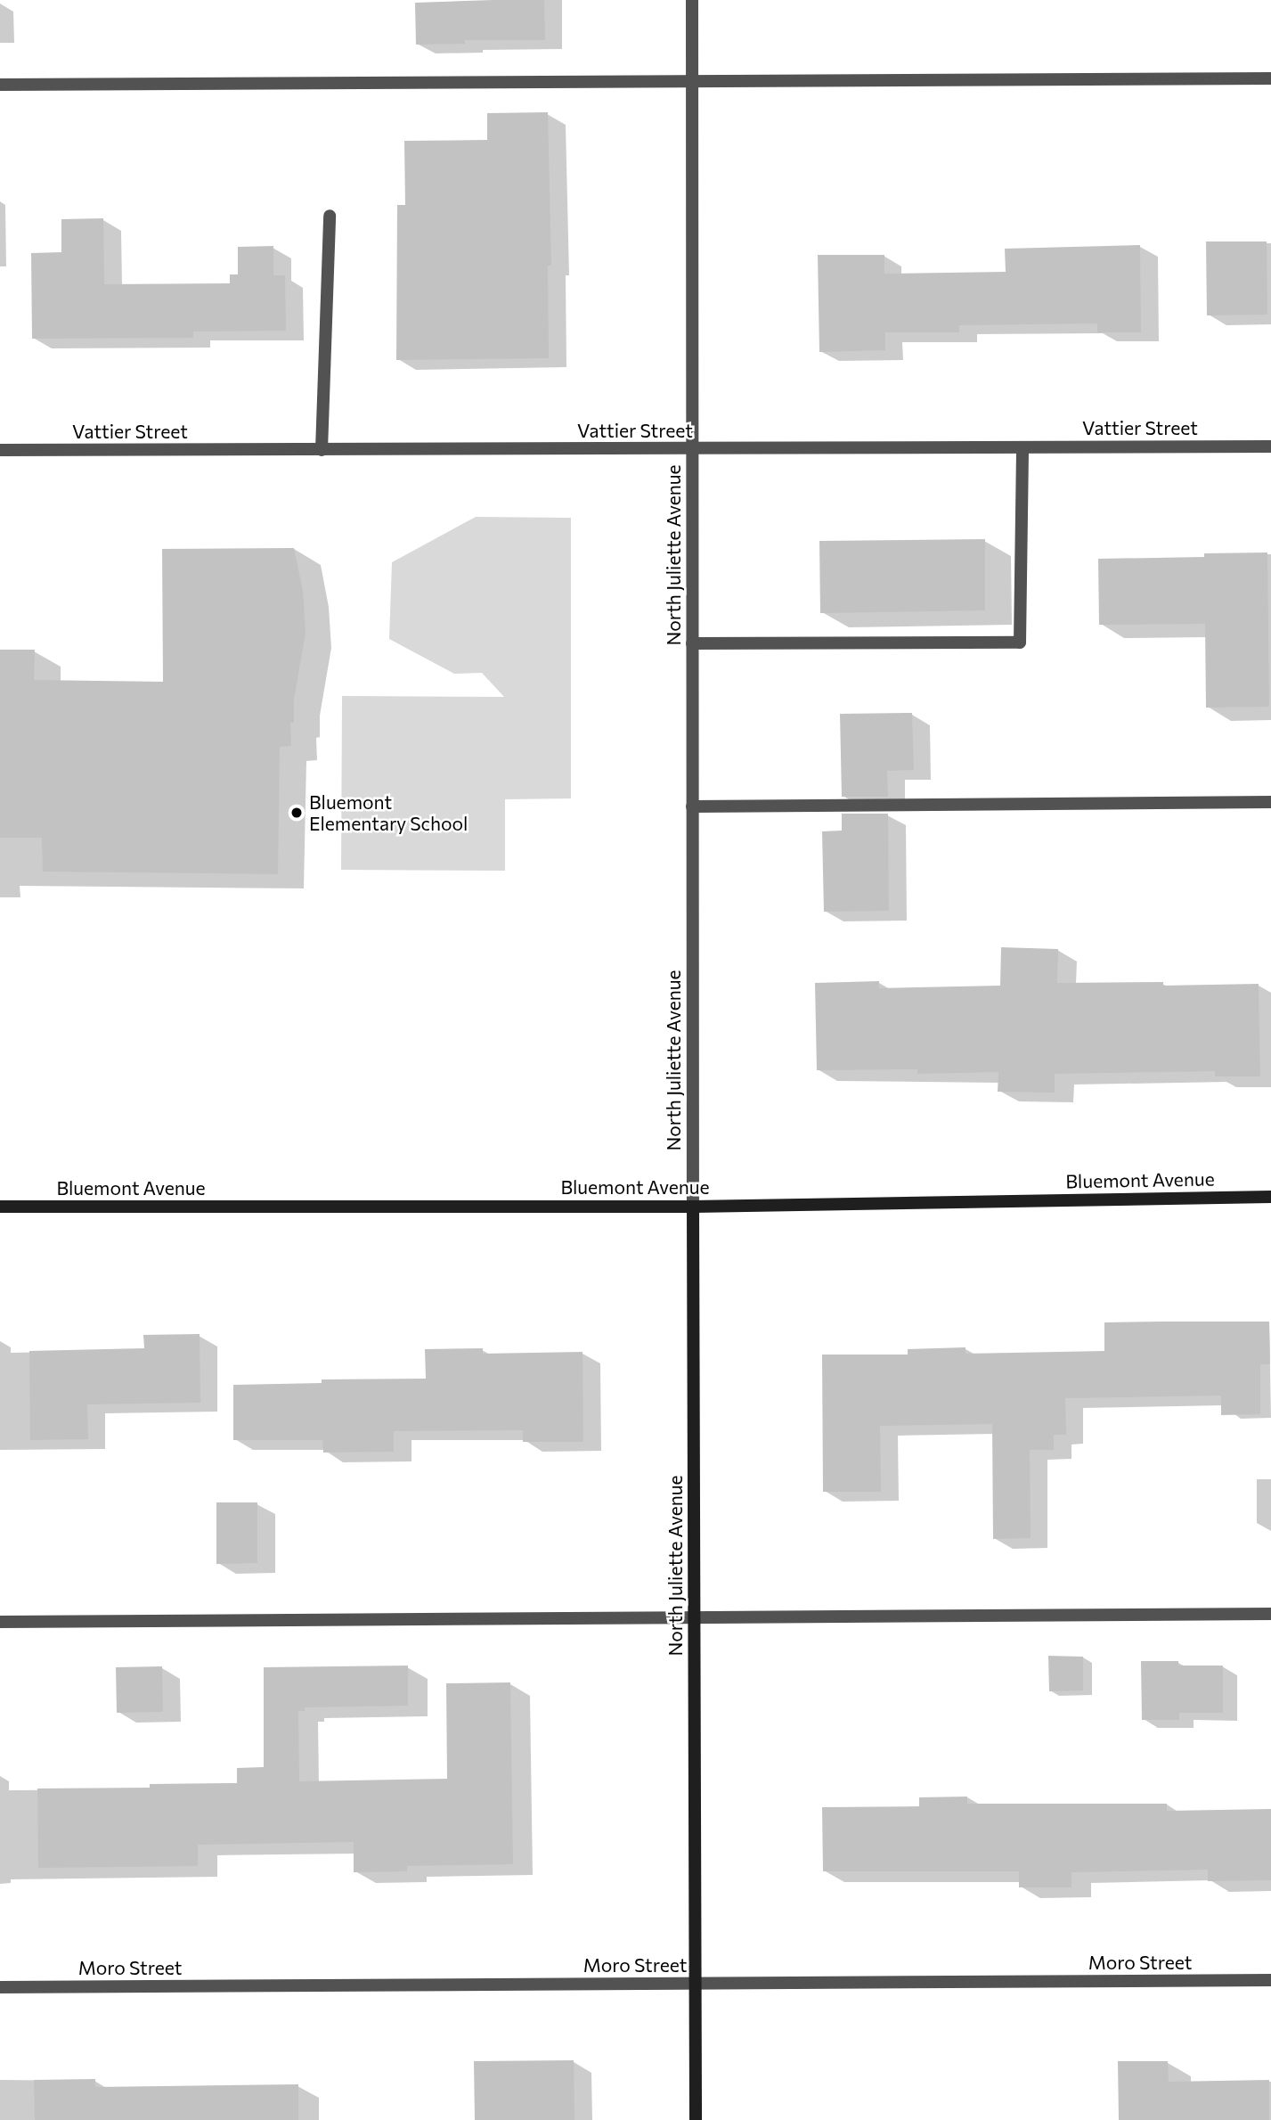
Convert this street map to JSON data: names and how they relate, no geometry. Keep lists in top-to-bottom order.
{
  "streets": {
    "main road": ["North Juliette Avenue", "Bluemont Avenue"],
    "street": ["Vattier Street", "Moro Street"]
  },
  "crossings": [
    ["Vattier Street", "North Juliette Avenue"],
    ["North Juliette Avenue", "Bluemont Avenue"],
    ["North Juliette Avenue", "Moro Street"]
  ],
  "places": ["Bluemont Elementary School"]
}
